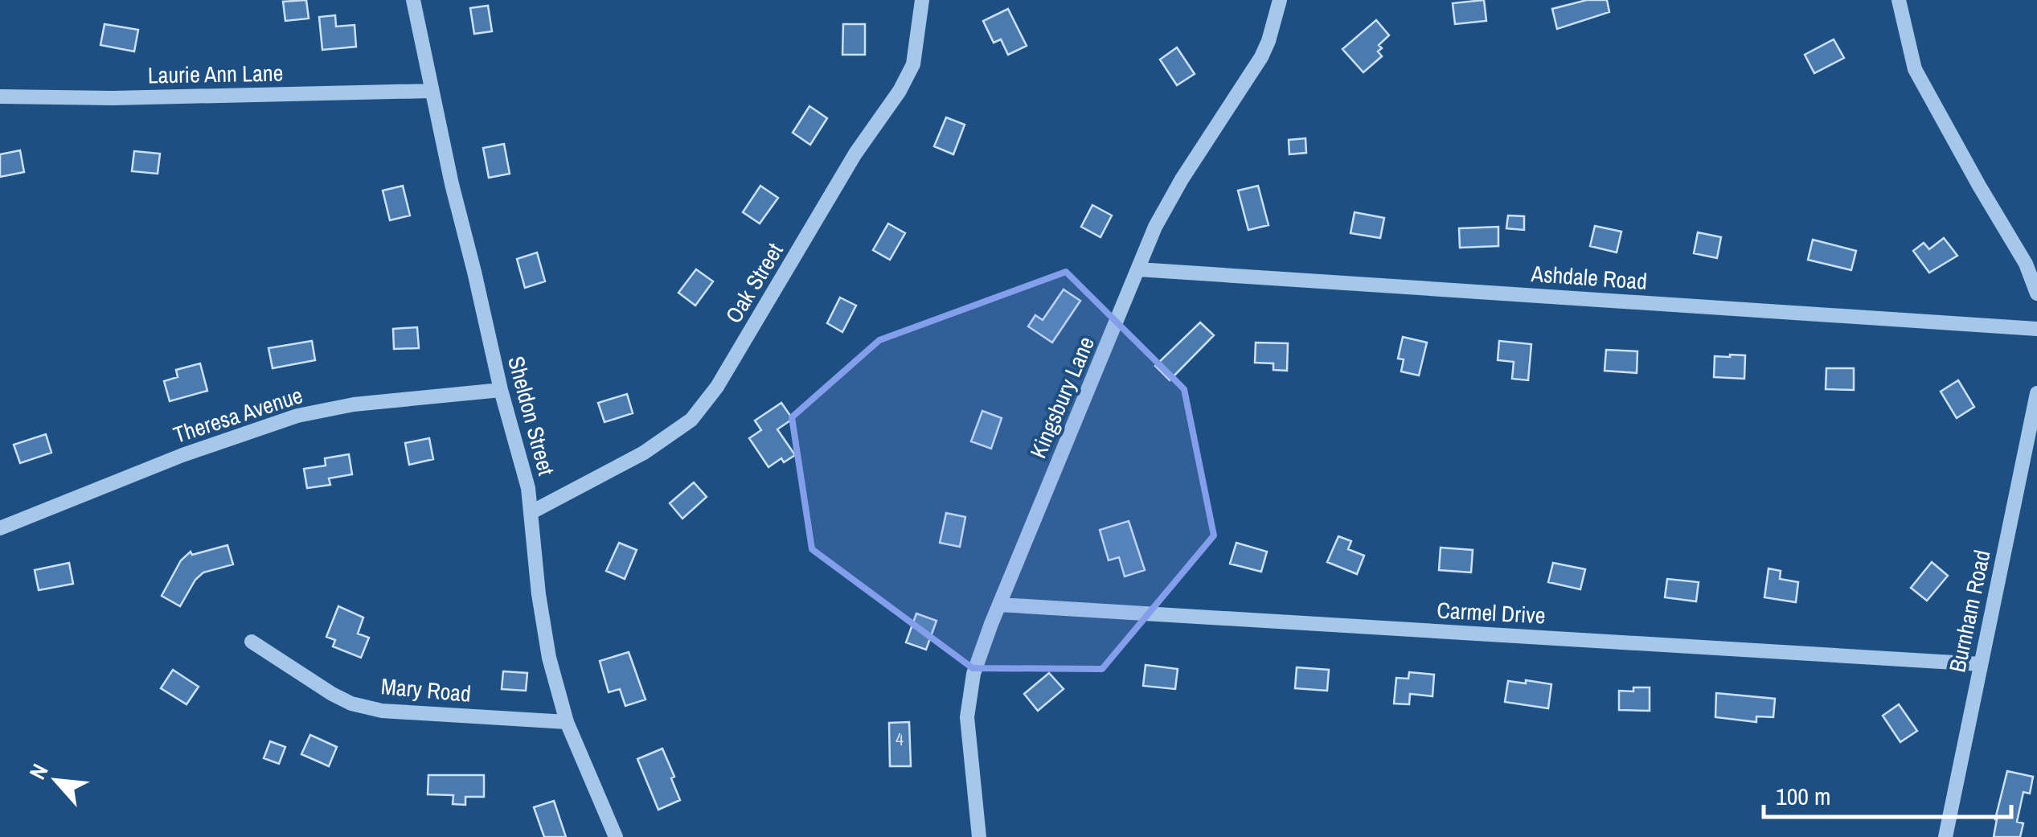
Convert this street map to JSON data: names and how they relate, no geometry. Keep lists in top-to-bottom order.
{
  "streets": {
    "street": [
      "Laurie Ann Lane",
      "Ashdale Road",
      "Oak Street",
      "Kingsbury Lane",
      "Theresa Avenue",
      "Sheldon Street",
      "Burnham Road",
      "Carmel Drive",
      "Mary Road"
    ]
  },
  "crossings": [
    ["Laurie Ann Lane", "Sheldon Street"],
    ["Ashdale Road", "Kingsbury Lane"],
    ["Oak Street", "Sheldon Street"],
    ["Kingsbury Lane", "Carmel Drive"],
    ["Theresa Avenue", "Sheldon Street"],
    ["Sheldon Street", "Mary Road"],
    ["Burnham Road", "Carmel Drive"]
  ],
  "house_numbers": ["4"],
  "scale_bar": "100 m",
  "north": "top left"
}
